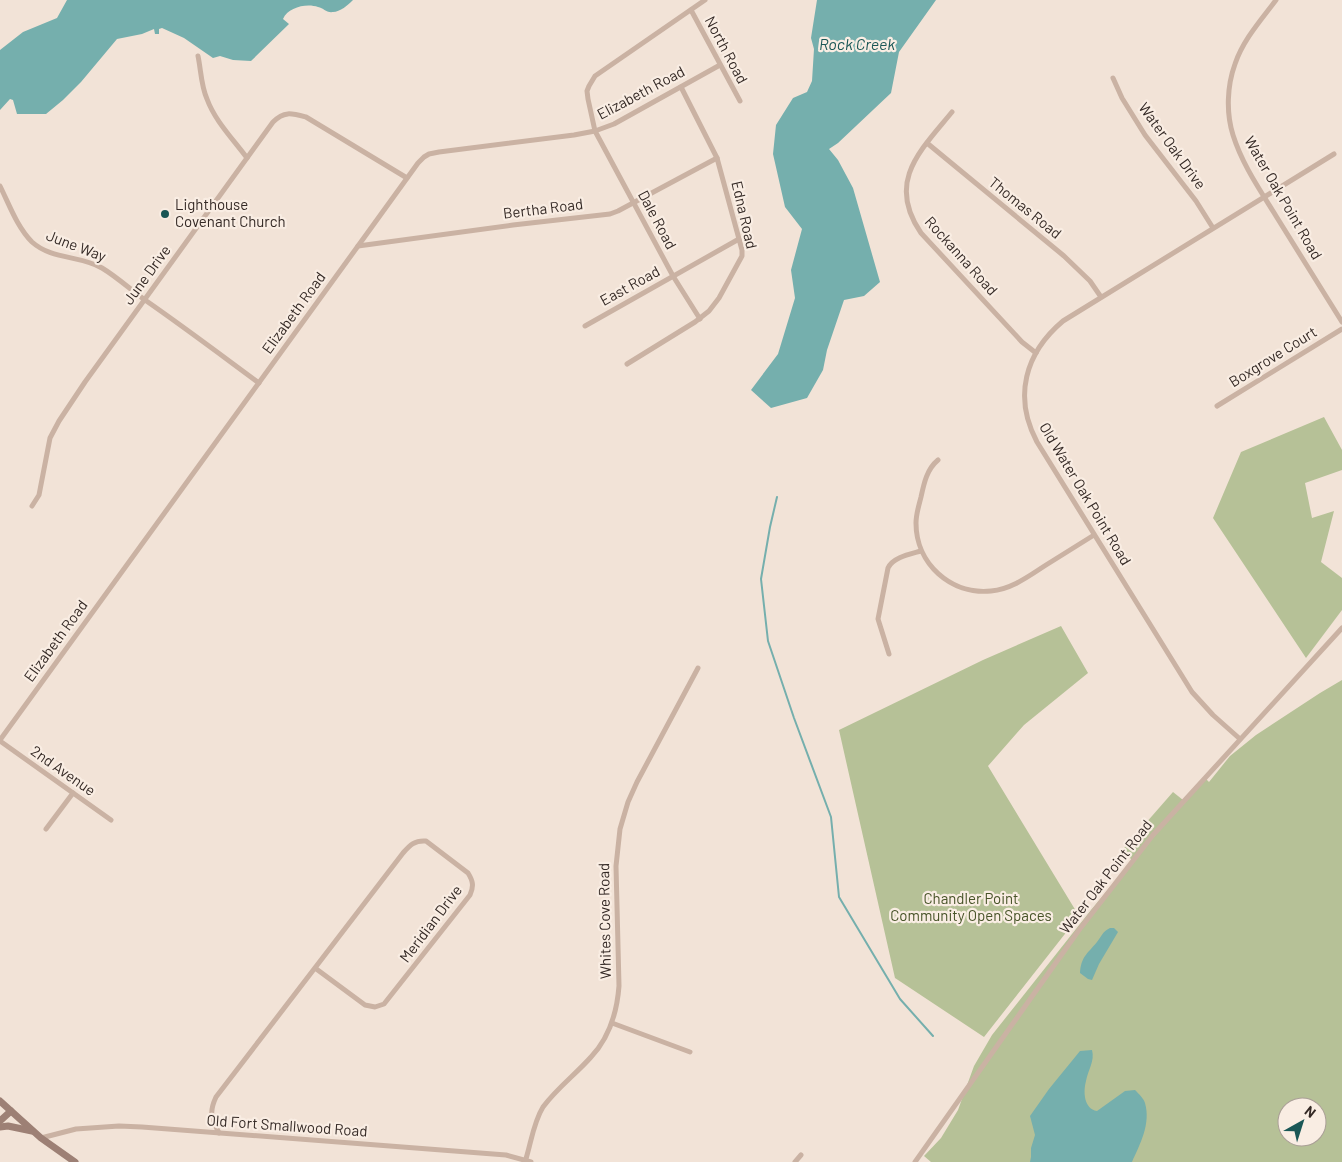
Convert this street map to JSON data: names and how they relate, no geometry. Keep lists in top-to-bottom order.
{
  "streets": {
    "street": [
      "North Road",
      "Elizabeth Road",
      "Water Oak Drive",
      "Water Oak Point Road",
      "Thomas Road",
      "Bertha Road",
      "Edna Road",
      "Dale Road",
      "June Way",
      "Rockanna Road",
      "June Drive",
      "East Road",
      "Boxgrove Court",
      "Old Water Oak Point Road",
      "2nd Avenue",
      "Whites Cove Road",
      "Meridian Drive",
      "Old Fort Smallwood Road"
    ]
  },
  "crossings": [
    ["North Road", "Elizabeth Road"],
    ["North Road", "Dale Road"],
    ["Elizabeth Road", "Bertha Road"],
    ["Elizabeth Road", "Edna Road"],
    ["Elizabeth Road", "Dale Road"],
    ["Elizabeth Road", "June Way"],
    ["Elizabeth Road", "June Drive"],
    ["Elizabeth Road", "2nd Avenue"],
    ["Water Oak Drive", "Old Water Oak Point Road"],
    ["Water Oak Point Road", "Old Water Oak Point Road"],
    ["Thomas Road", "Rockanna Road"],
    ["Thomas Road", "Old Water Oak Point Road"],
    ["Bertha Road", "Edna Road"],
    ["Bertha Road", "Dale Road"],
    ["Edna Road", "Dale Road"],
    ["Edna Road", "East Road"],
    ["Dale Road", "East Road"],
    ["June Way", "June Drive"],
    ["Rockanna Road", "Old Water Oak Point Road"],
    ["Whites Cove Road", "Old Fort Smallwood Road"],
    ["Meridian Drive", "Old Fort Smallwood Road"]
  ],
  "water": ["Rock Creek"],
  "parks": ["Chandler Point Community Open Spaces"],
  "places": ["Lighthouse Covenant Church"],
  "north": "top right"
}
